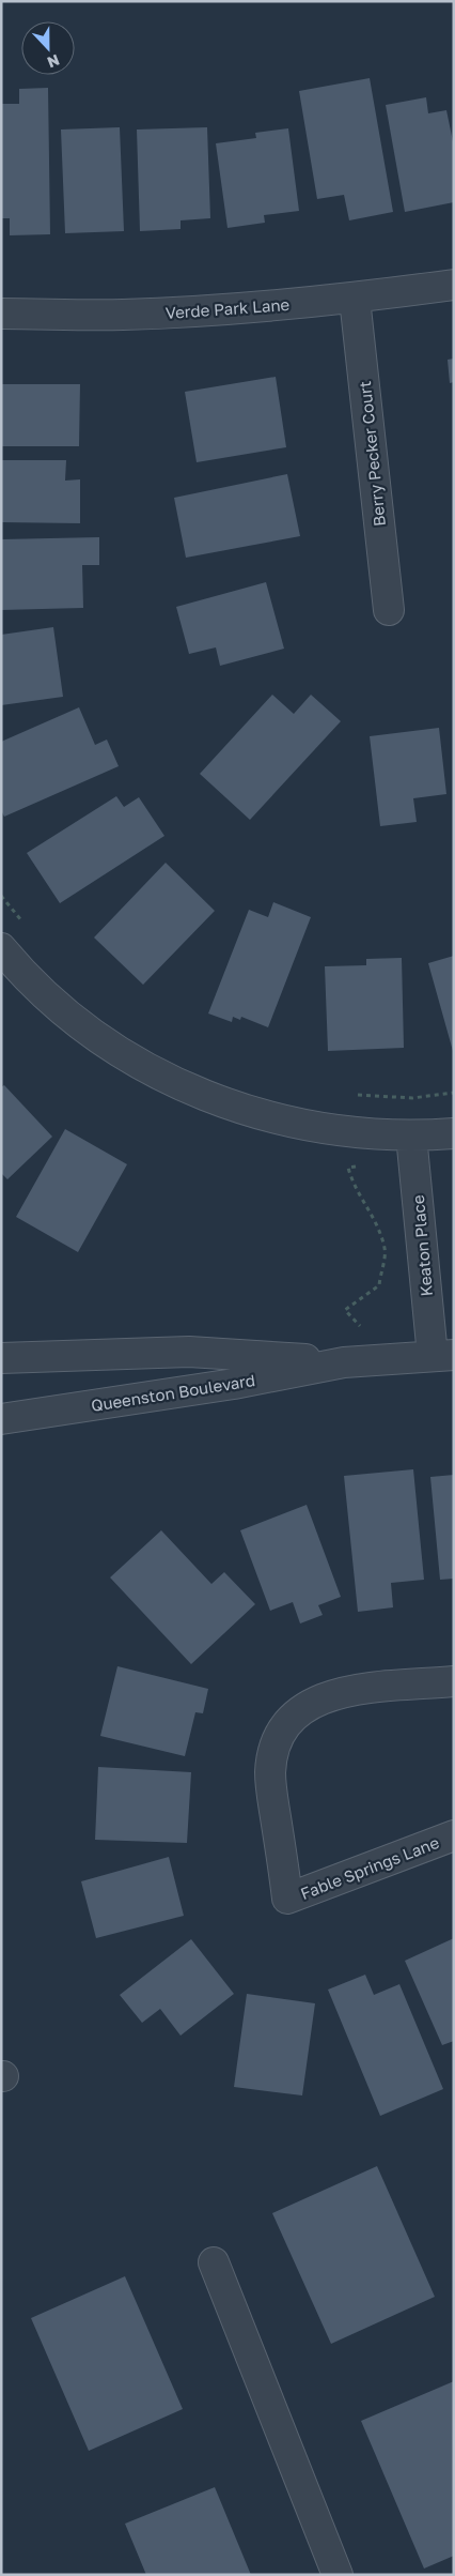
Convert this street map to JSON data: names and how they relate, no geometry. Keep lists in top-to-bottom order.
{
  "streets": {
    "street": [
      "Verde Park Lane",
      "Berry Pecker Court",
      "Keaton Place",
      "Queenston Boulevard",
      "Fable Springs Lane"
    ]
  },
  "crossings": [
    ["Verde Park Lane", "Berry Pecker Court"],
    ["Keaton Place", "Queenston Boulevard"]
  ],
  "north": "bottom"
}
